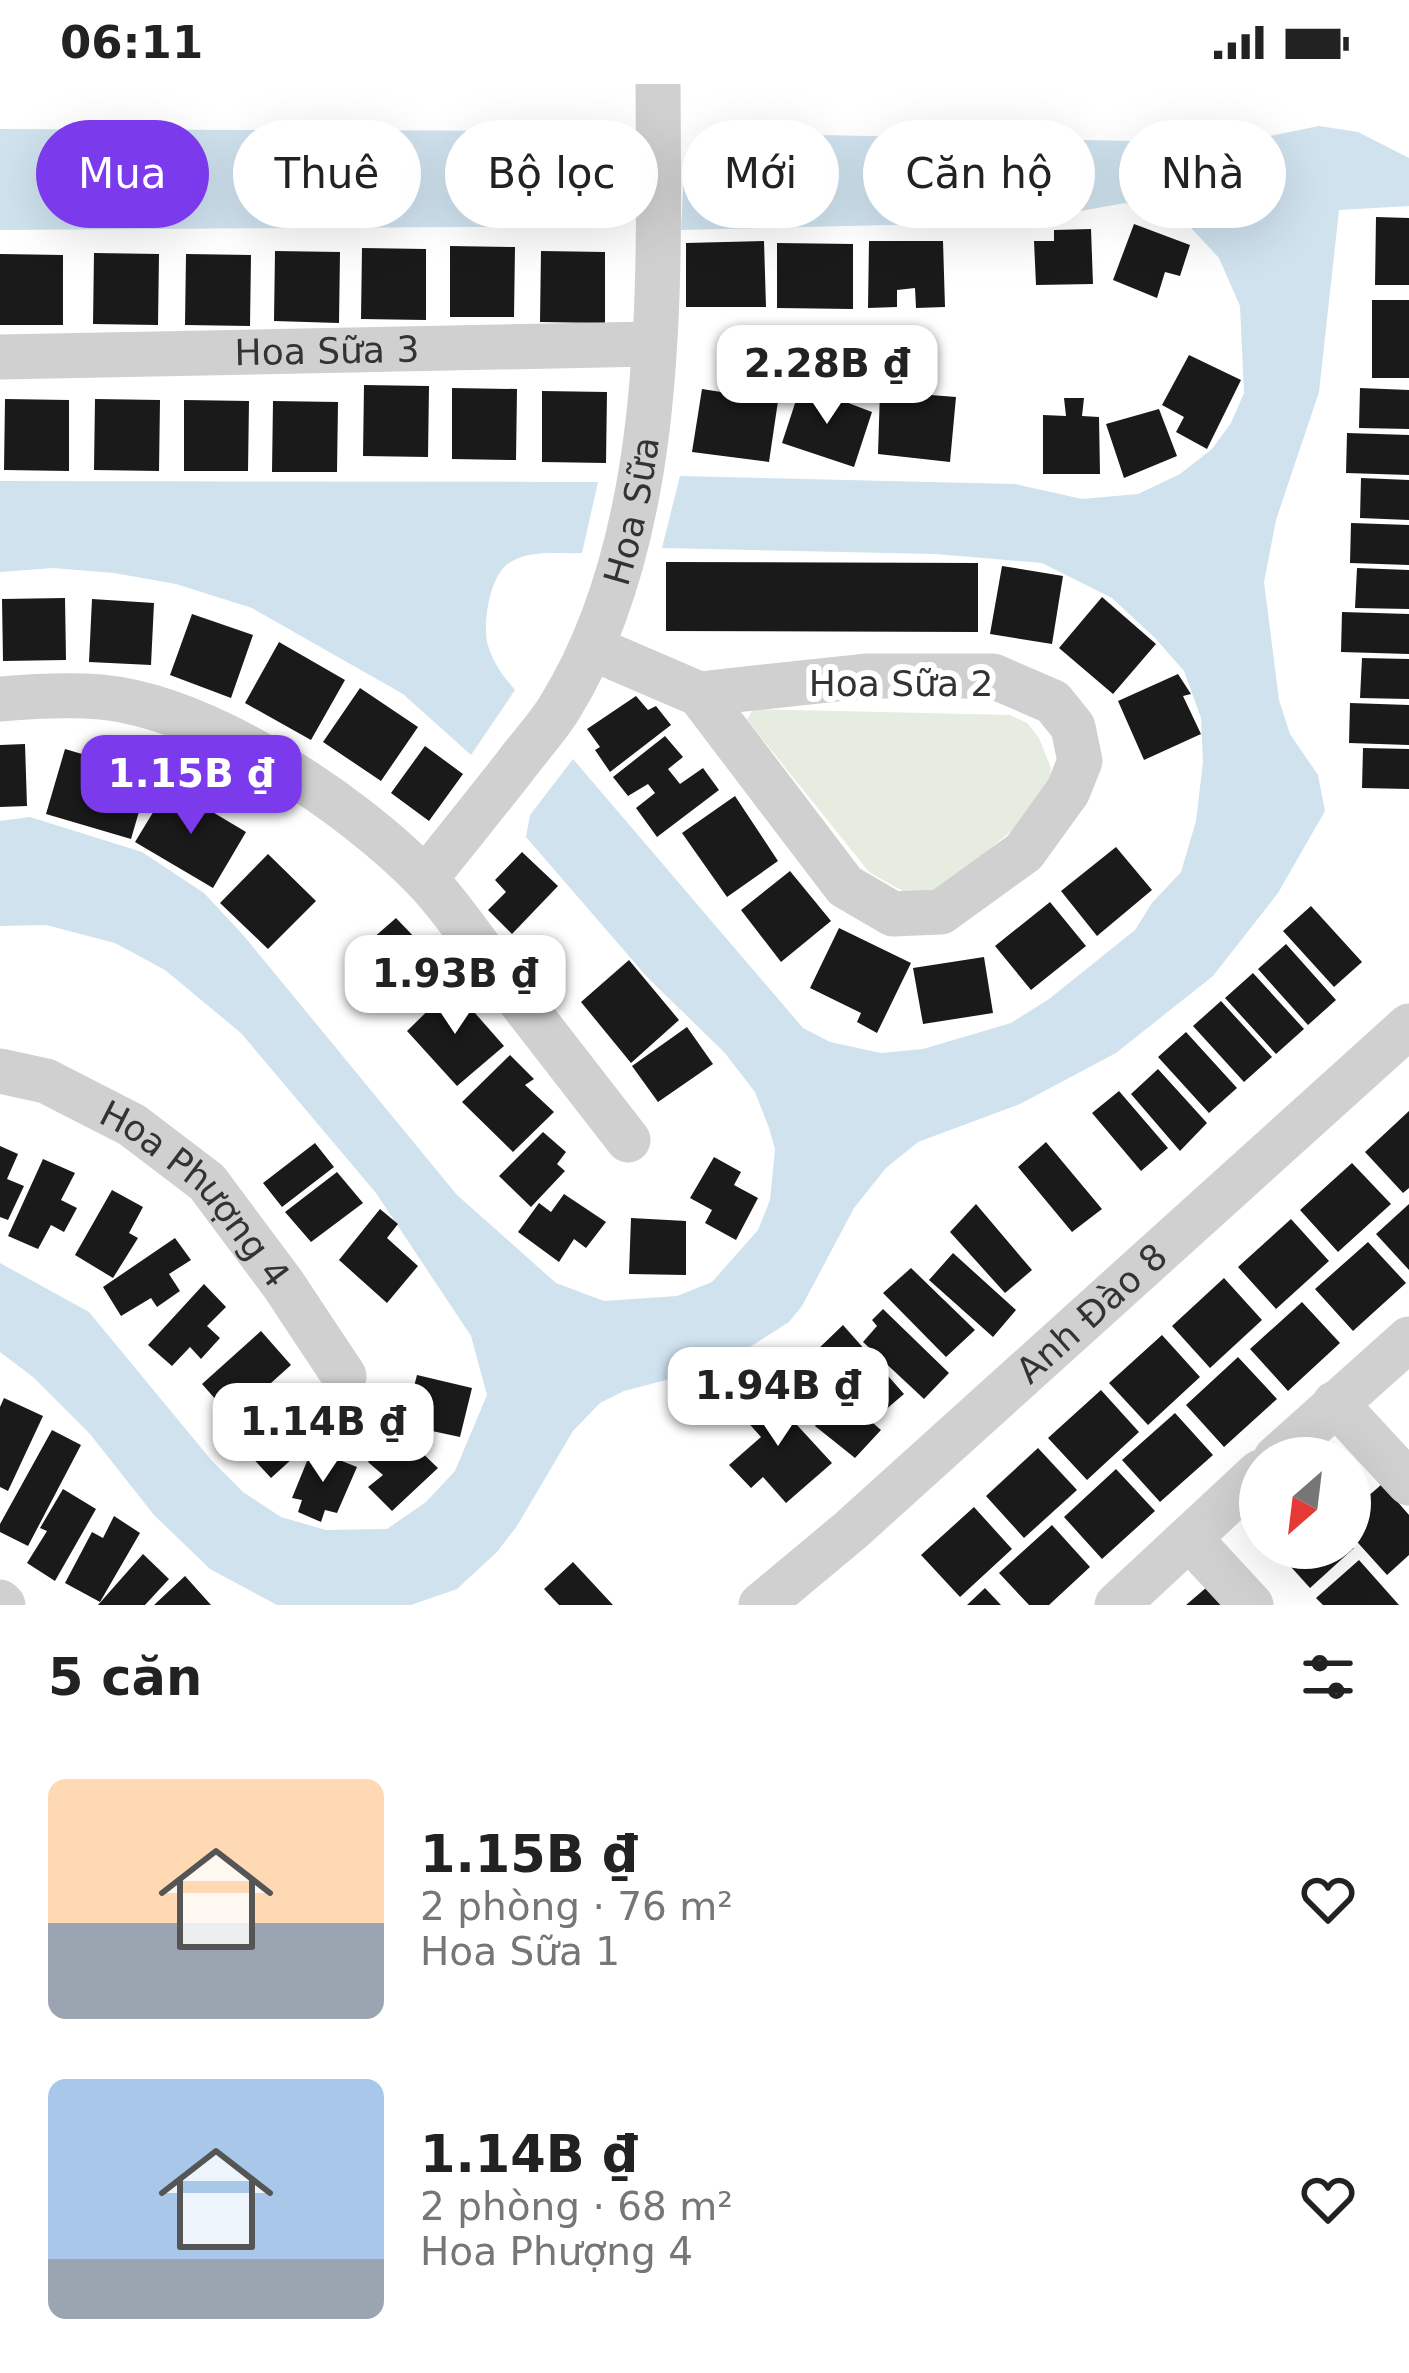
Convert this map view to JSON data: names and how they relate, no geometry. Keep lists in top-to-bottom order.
{
  "streets": {
    "street": [
      "Hoa Sữa 3",
      "Hoa Sữa",
      "Hoa Sữa 2",
      "Hoa Phượng 4",
      "Anh Đào 8"
    ]
  },
  "crossings": [
    ["Hoa Sữa 3", "Hoa Sữa"],
    ["Hoa Sữa", "Hoa Sữa 2"]
  ],
  "north": "bottom left",
  "page": {
    "status": "06:11",
    "chip": [
      "Mua",
      "Thuê",
      "Bộ lọc",
      "Mới",
      "Căn hộ",
      "Nhà"
    ],
    "price": [
      "2.28B ₫",
      "1.15B ₫",
      "1.93B ₫",
      "1.94B ₫",
      "1.14B ₫"
    ],
    "heading": "5 căn",
    "list": [
      {
        "name": "1.15B ₫",
        "note": "2 phòng · 76 m² · Hoa Sữa 1"
      },
      {
        "name": "1.14B ₫",
        "note": "2 phòng · 68 m² · Hoa Phượng 4"
      }
    ]
  }
}
